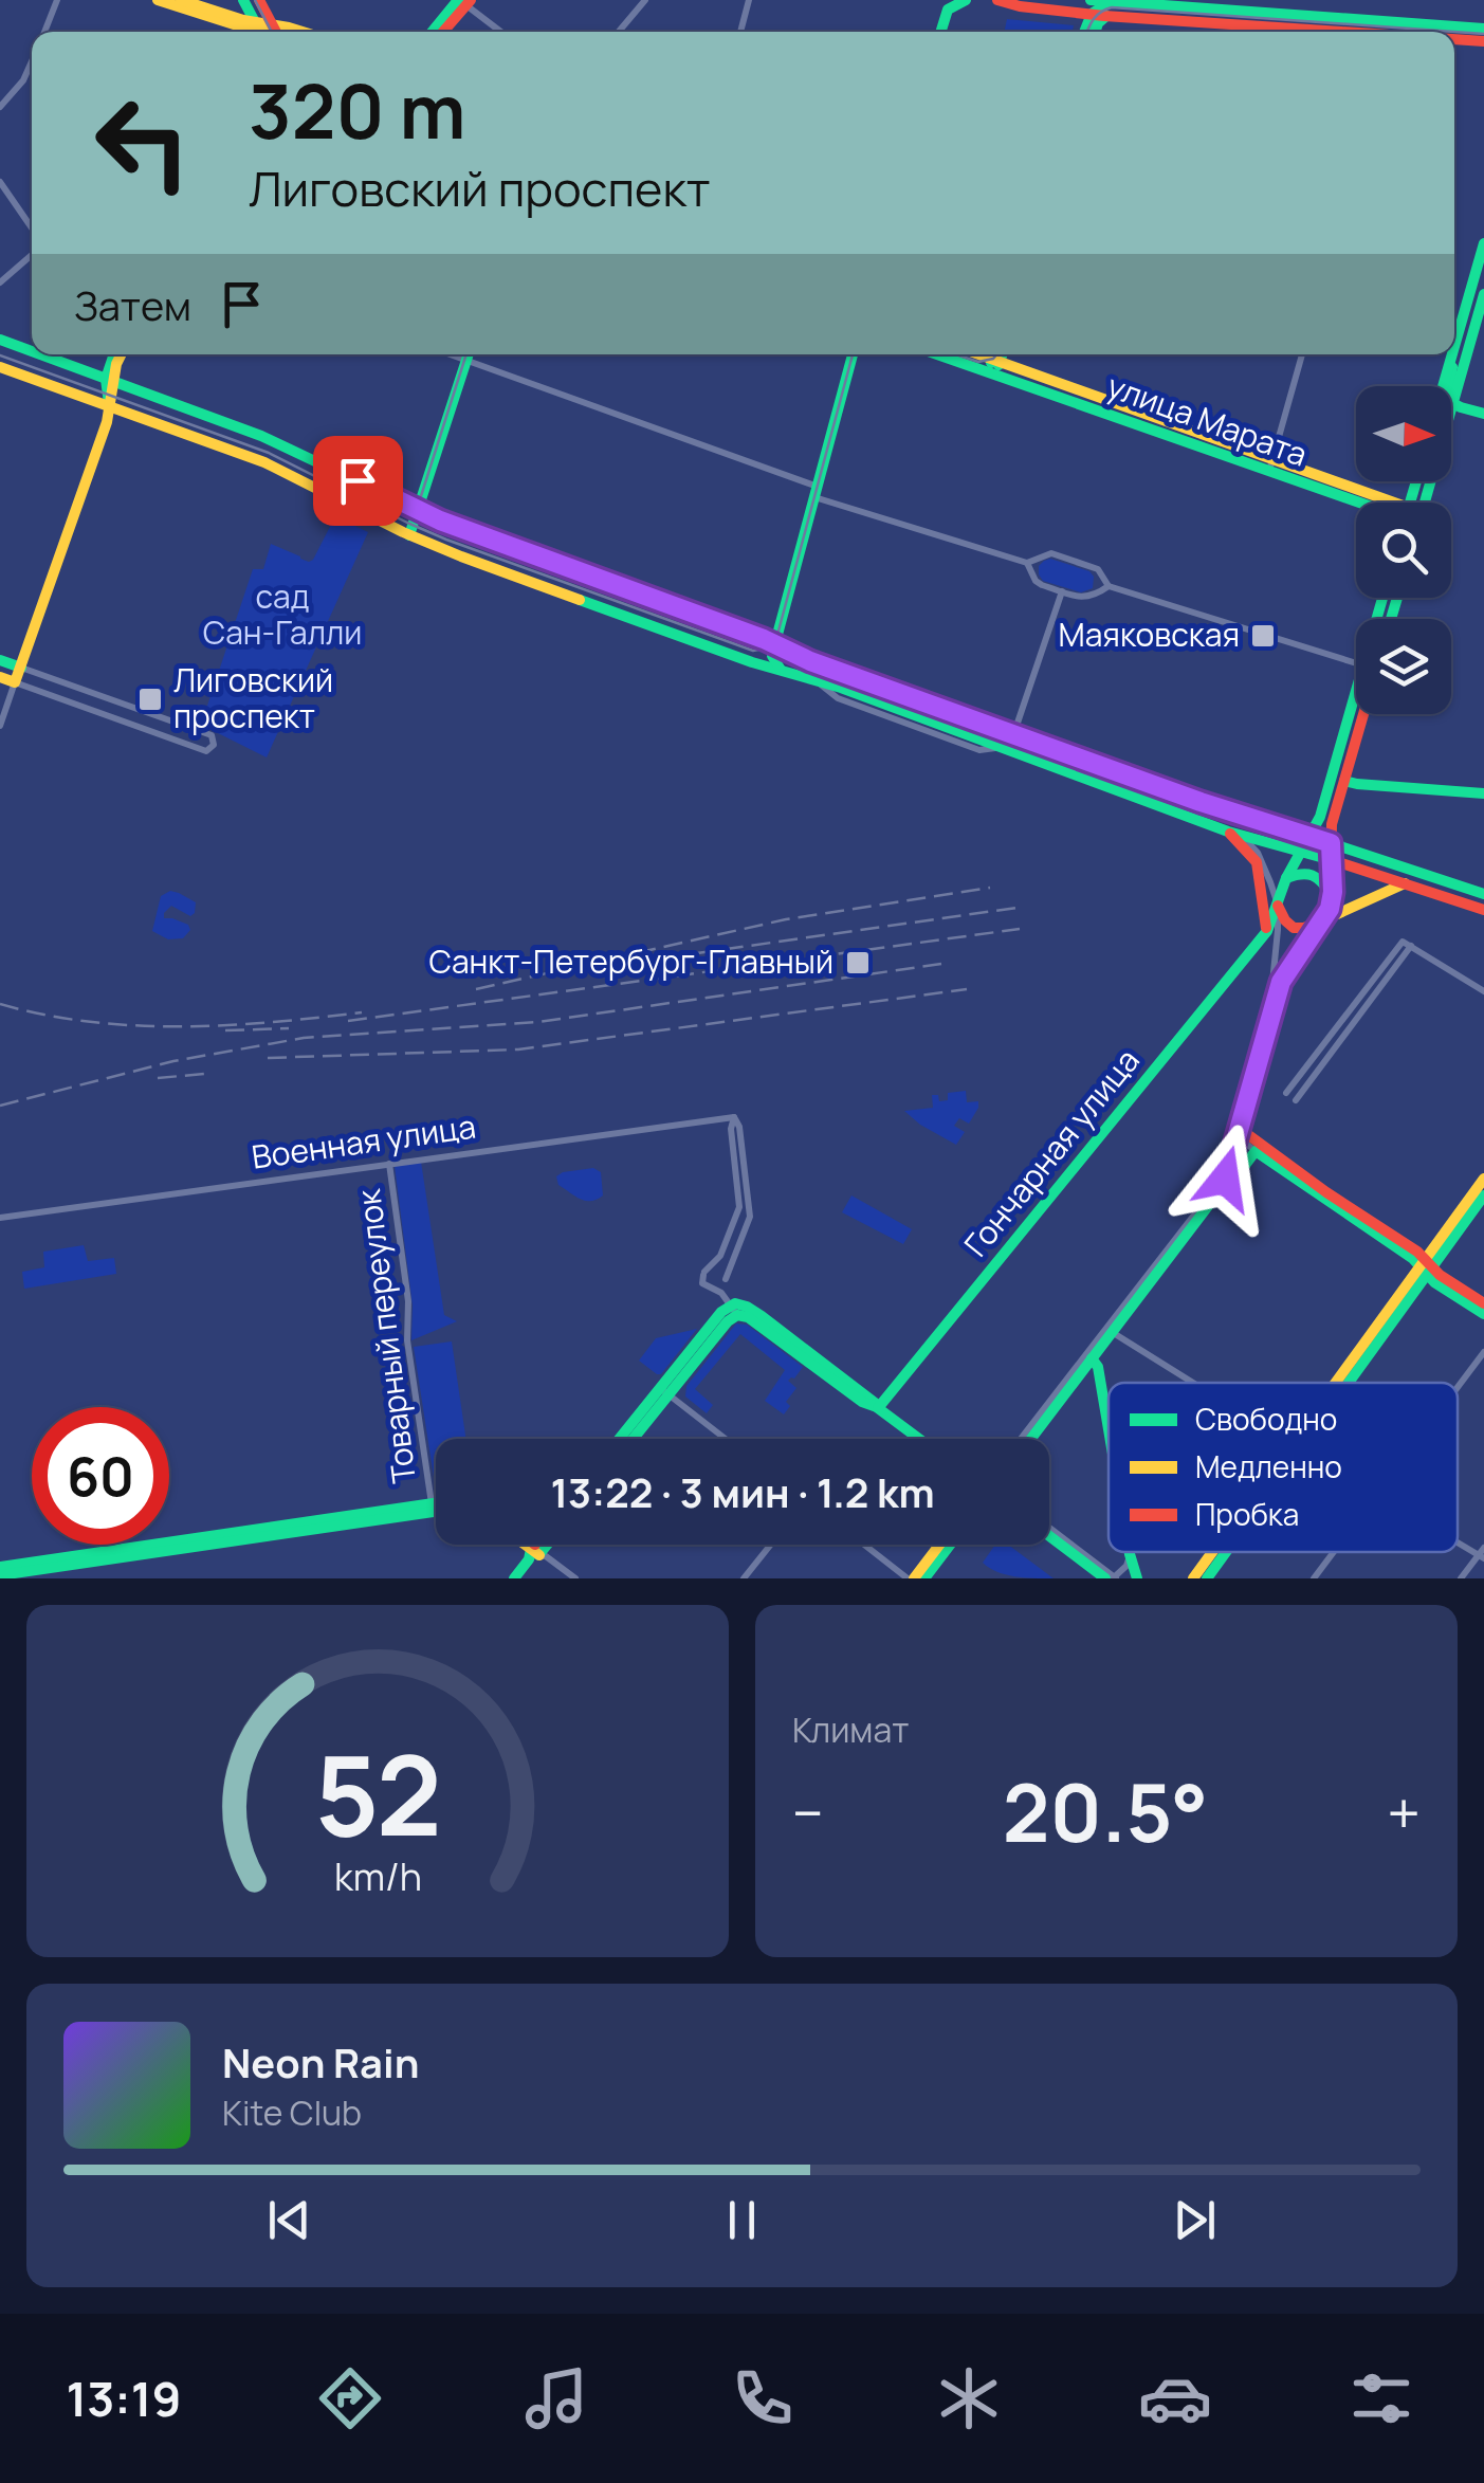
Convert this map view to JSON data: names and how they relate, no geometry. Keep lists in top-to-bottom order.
{
  "streets": {
    "main road": ["улица Марата", "Гончарная улица"],
    "street": ["Военная улица", "Товарный переулок"]
  },
  "crossings": [
    ["Военная улица", "Товарный переулок"]
  ],
  "parks": ["сад Сан-Галли"],
  "places": {
    "transit": ["Маяковская", "Лиговский проспект", "Санкт-Петербург-Главный"]
  },
  "legend": ["Свободно", "Медленно", "Пробка"],
  "north": "right",
  "page": {
    "turn": ["320 m", "Лиговский проспект"],
    "then": "Затем",
    "limit": "60",
    "trip": "13:22 · 3 мин · 1.2 km",
    "tile": "Климат",
    "heat": ["−", "20.5°", "+"],
    "song": ["Neon Rain", "Kite Club"],
    "tabs": "13:19",
    "gauge": ["52", "km/h"]
  }
}
